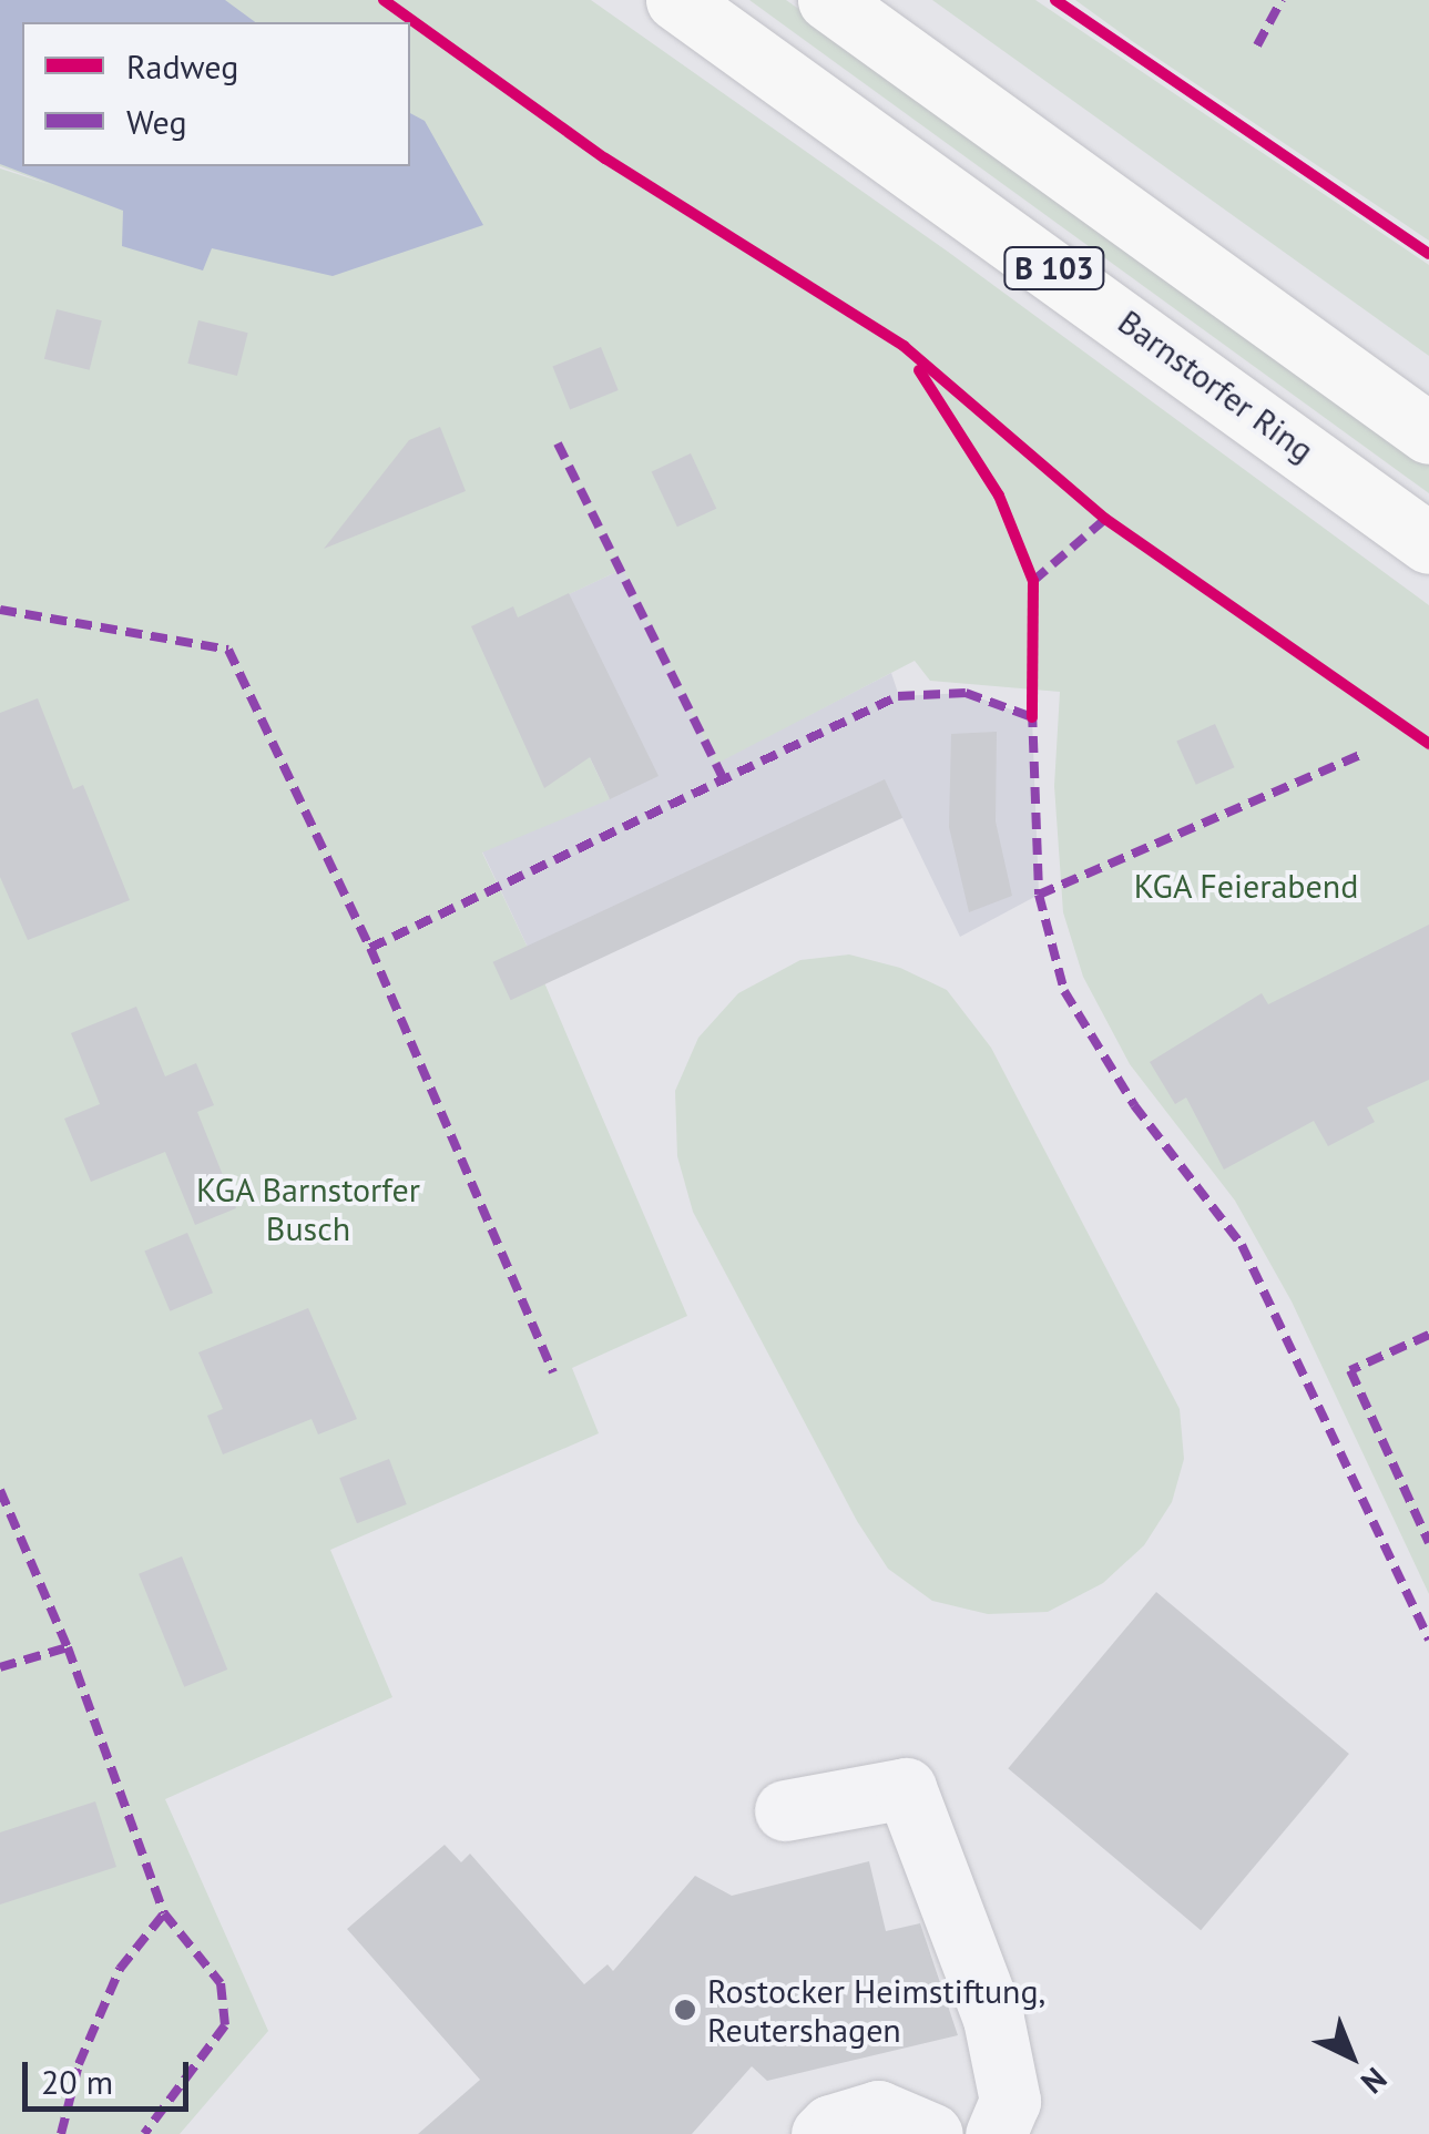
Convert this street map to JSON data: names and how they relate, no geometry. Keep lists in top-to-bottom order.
{
  "streets": {
    "highway": ["B 103", "Barnstorfer Ring"]
  },
  "parks": ["KGA Feierabend", "KGA Barnstorfer Busch"],
  "places": ["Rostocker Heimstiftung, Reutershagen"],
  "legend": ["Radweg", "Weg"],
  "scale_bar": "20 m",
  "north": "bottom right"
}
